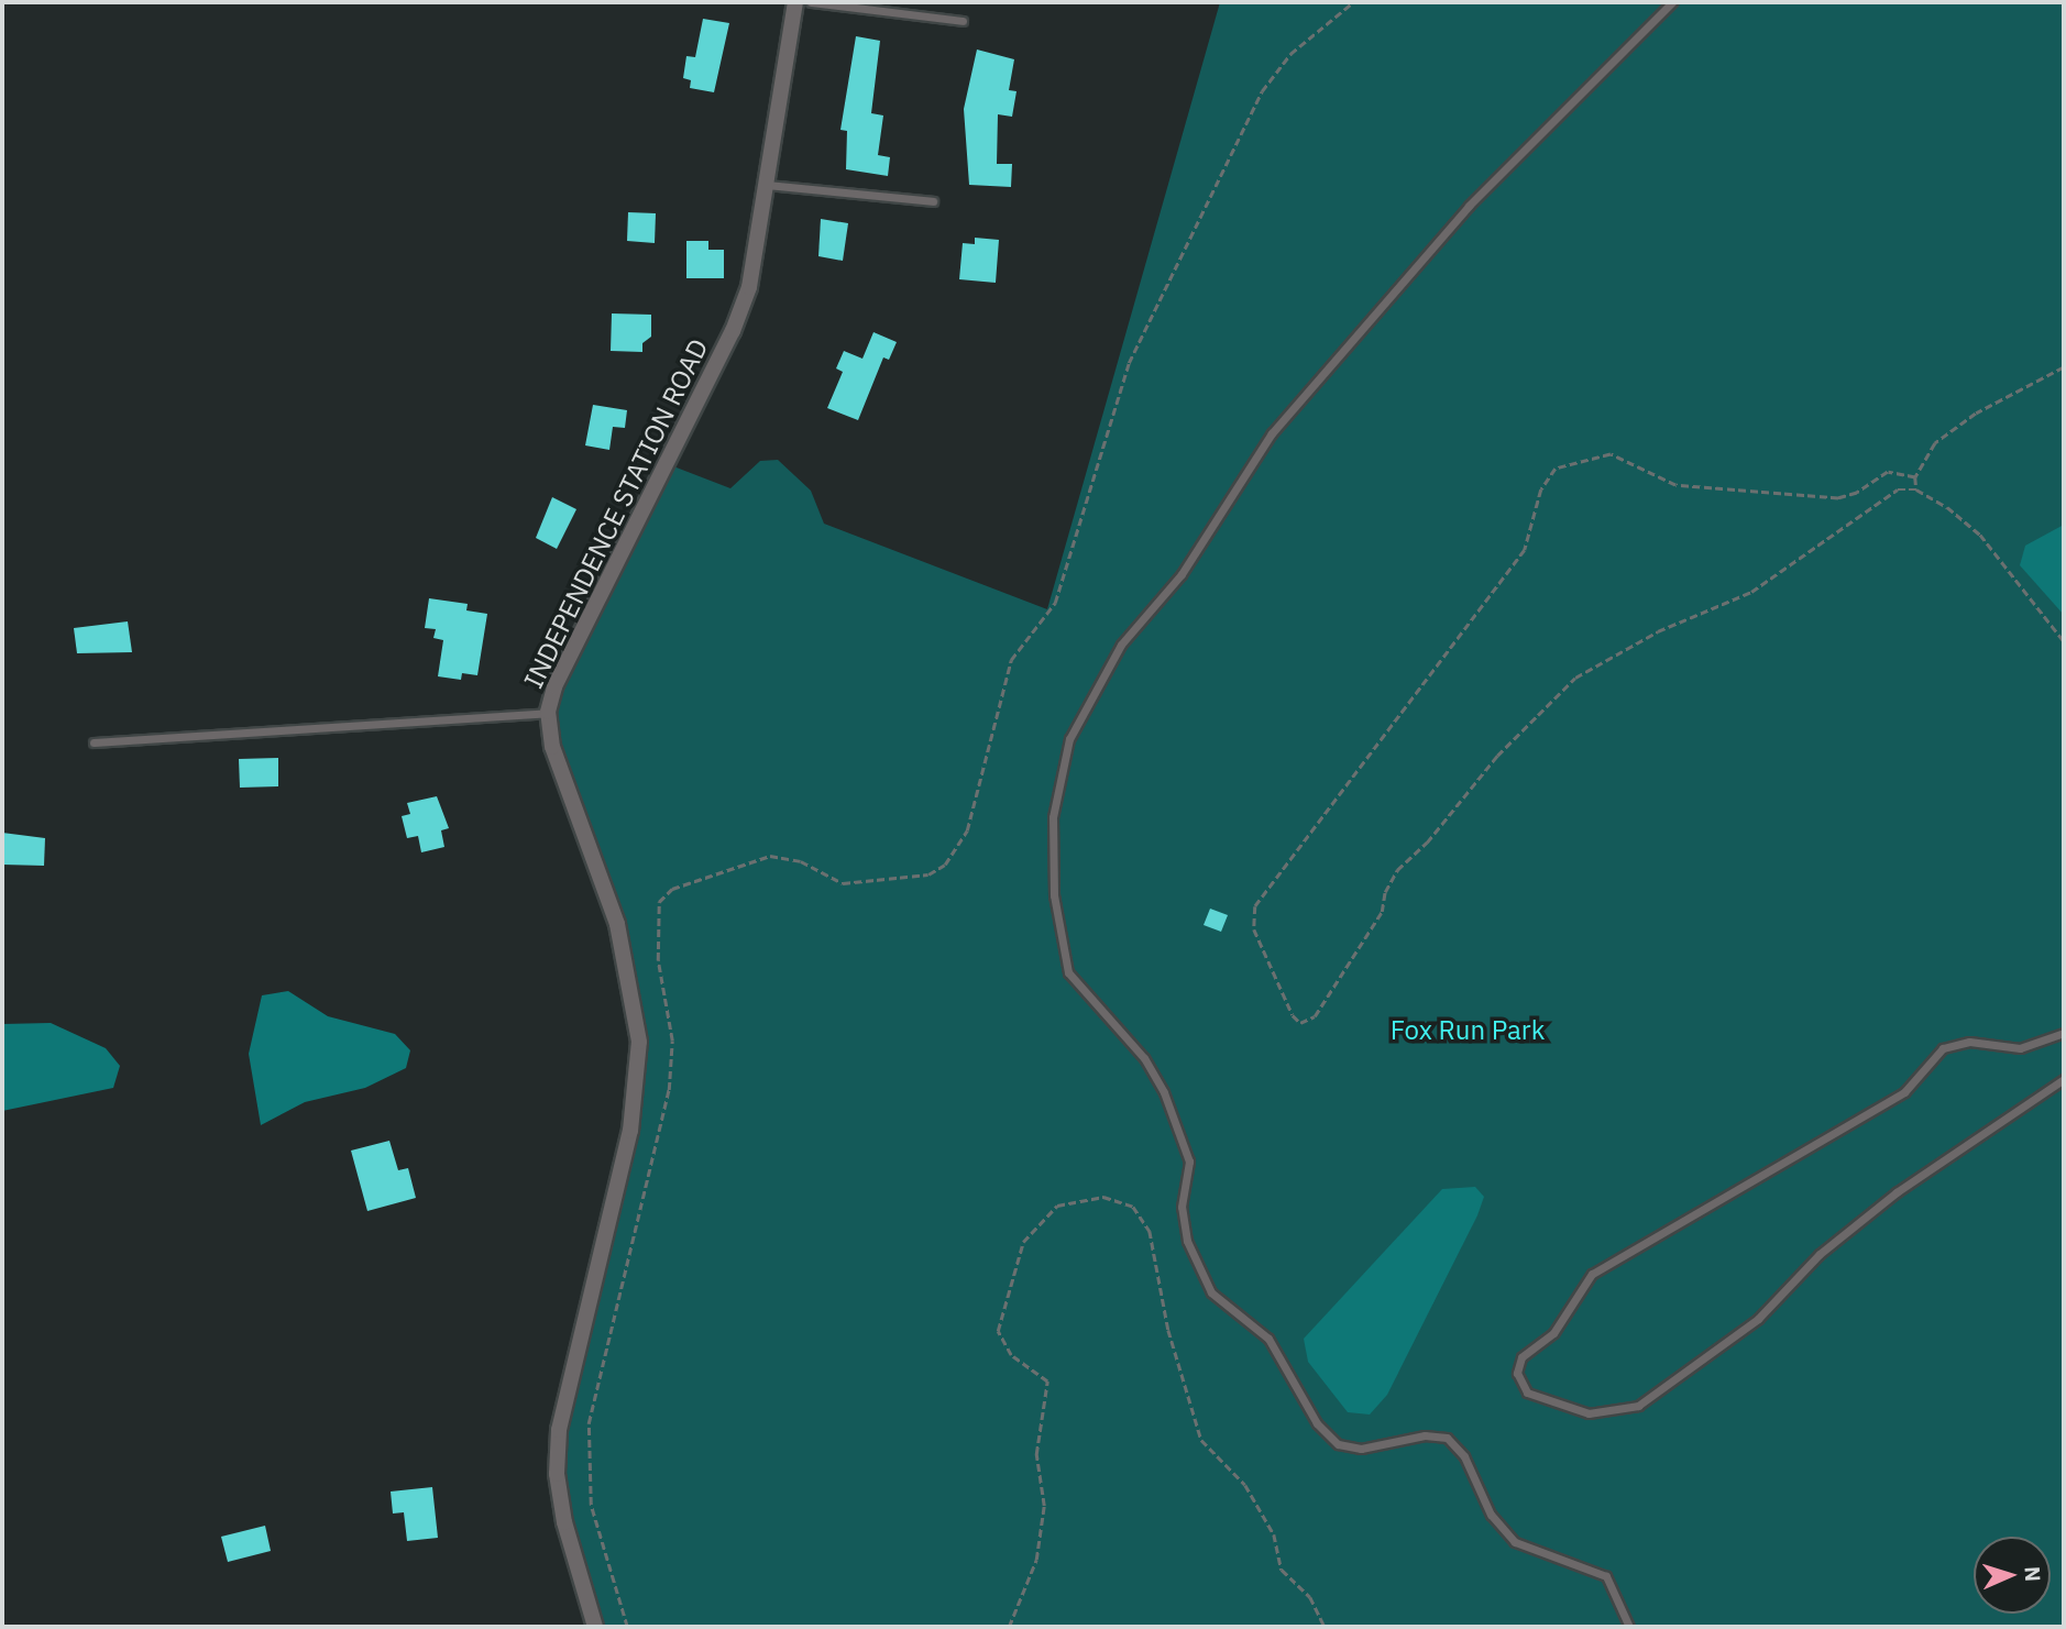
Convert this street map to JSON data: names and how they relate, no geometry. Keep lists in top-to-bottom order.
{
  "streets": {
    "street": ["INDEPENDENCE STATION ROAD"]
  },
  "parks": ["Fox Run Park"],
  "north": "right"
}
